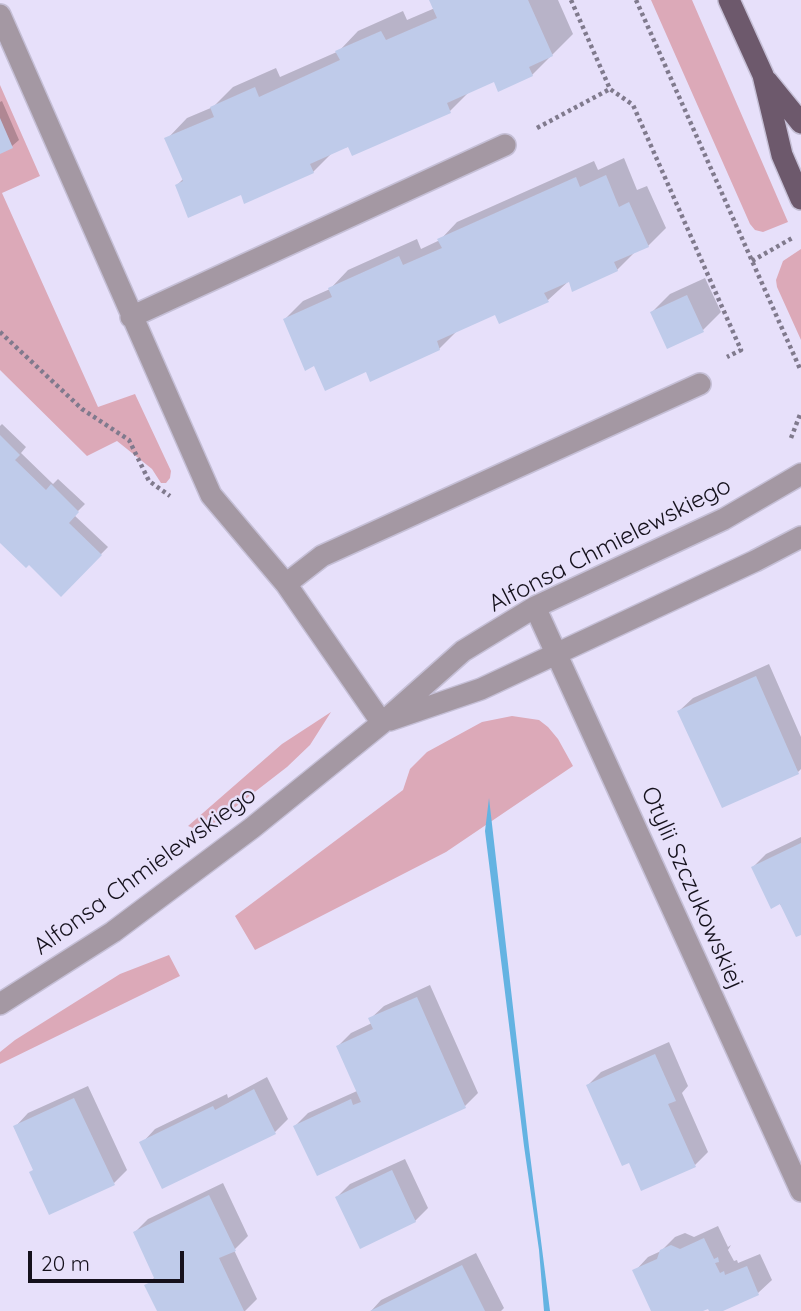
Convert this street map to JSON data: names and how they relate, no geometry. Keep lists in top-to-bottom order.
{
  "streets": {
    "street": ["Alfonsa Chmielewskiego", "Otylii Szczukowskiej"]
  },
  "crossings": [
    ["Alfonsa Chmielewskiego", "Otylii Szczukowskiej"]
  ],
  "scale_bar": "20 m"
}
